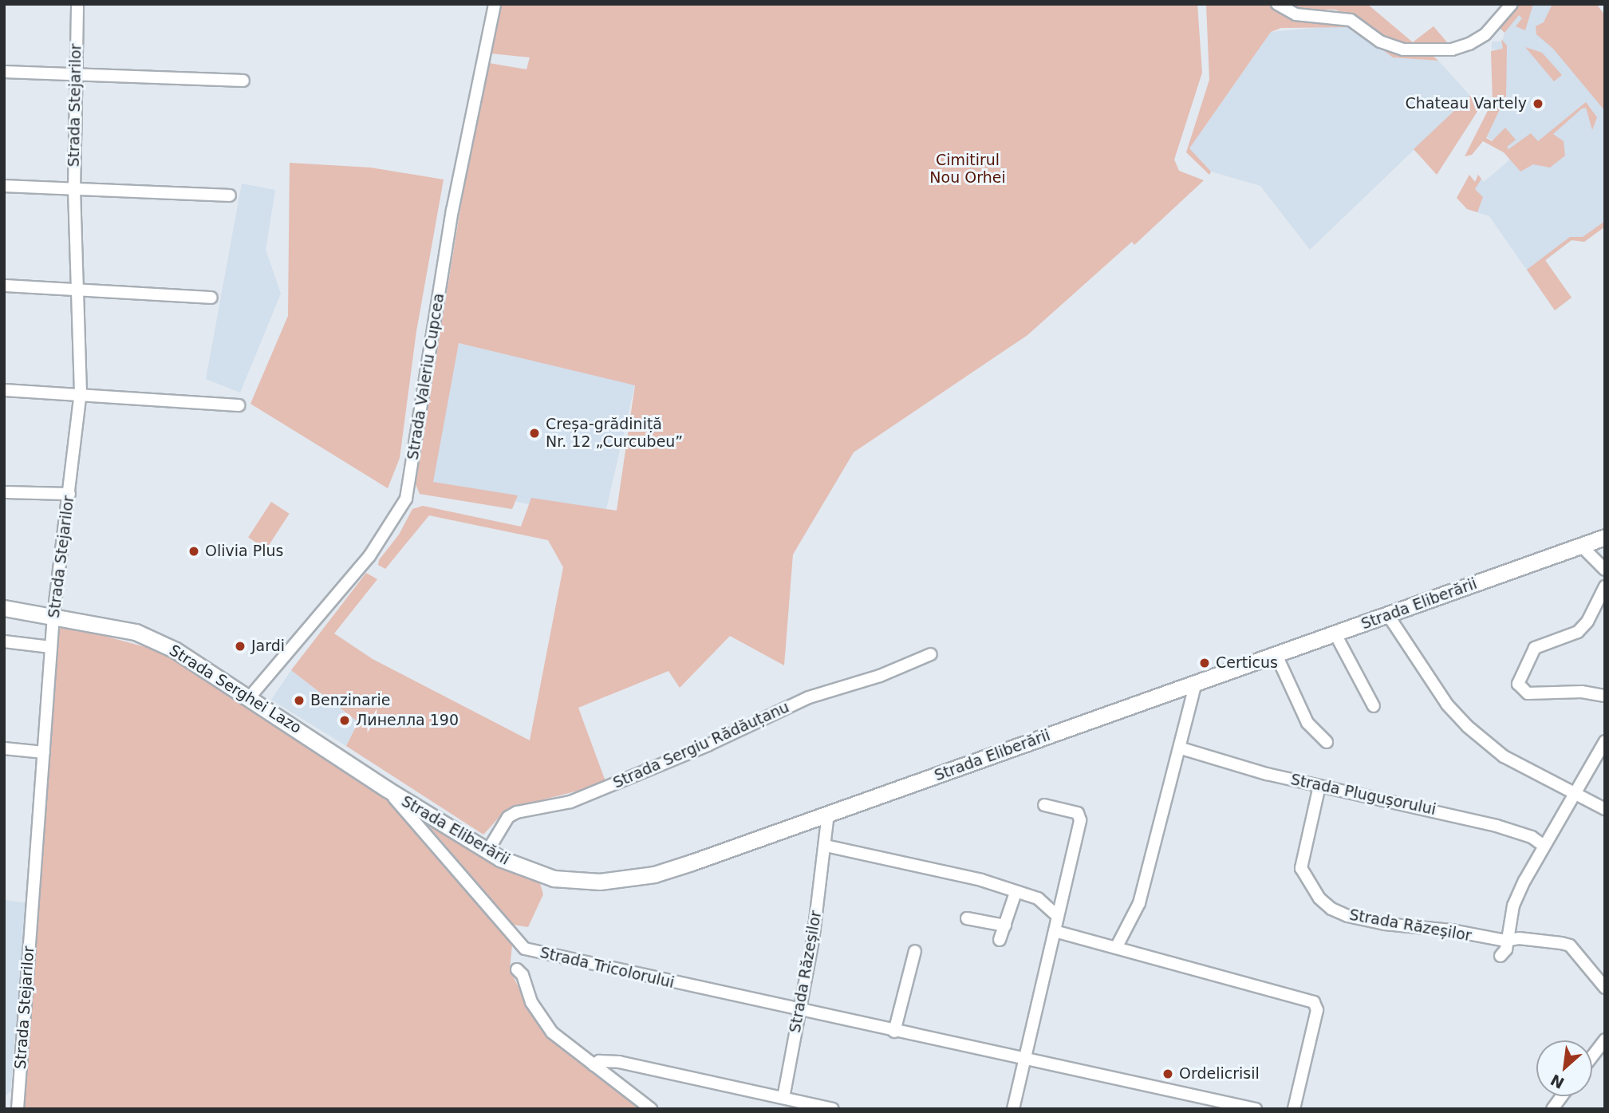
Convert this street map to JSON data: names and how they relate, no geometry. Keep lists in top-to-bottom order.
{
  "streets": {
    "street": [
      "Strada Stejarilor",
      "Strada Valeriu Cupcea",
      "Strada Eliberării",
      "Strada Serghei Lazo",
      "Strada Sergiu Rădăuțanu",
      "Strada Plugușorului",
      "Strada Răzeșilor",
      "Strada Tricolorului"
    ]
  },
  "crossings": [
    ["Strada Stejarilor", "Strada Serghei Lazo"],
    ["Strada Valeriu Cupcea", "Strada Serghei Lazo"],
    ["Strada Eliberării", "Strada Serghei Lazo"],
    ["Strada Eliberării", "Strada Sergiu Rădăuțanu"],
    ["Strada Eliberării", "Strada Răzeșilor"],
    ["Strada Eliberării", "Strada Tricolorului"],
    ["Strada Serghei Lazo", "Strada Tricolorului"],
    ["Strada Plugușorului", "Strada Răzeșilor"],
    ["Strada Răzeșilor", "Strada Tricolorului"]
  ],
  "parks": ["Cimitirul Nou Orhei"],
  "places": [
    "Chateau Vartely",
    "Creșa-grădiniță Nr. 12 „Curcubeu”",
    "Olivia Plus",
    "Jardi",
    "Certicus",
    "Benzinarie",
    "Линелла 190",
    "Ordelicrisil"
  ],
  "north": "bottom left"
}
